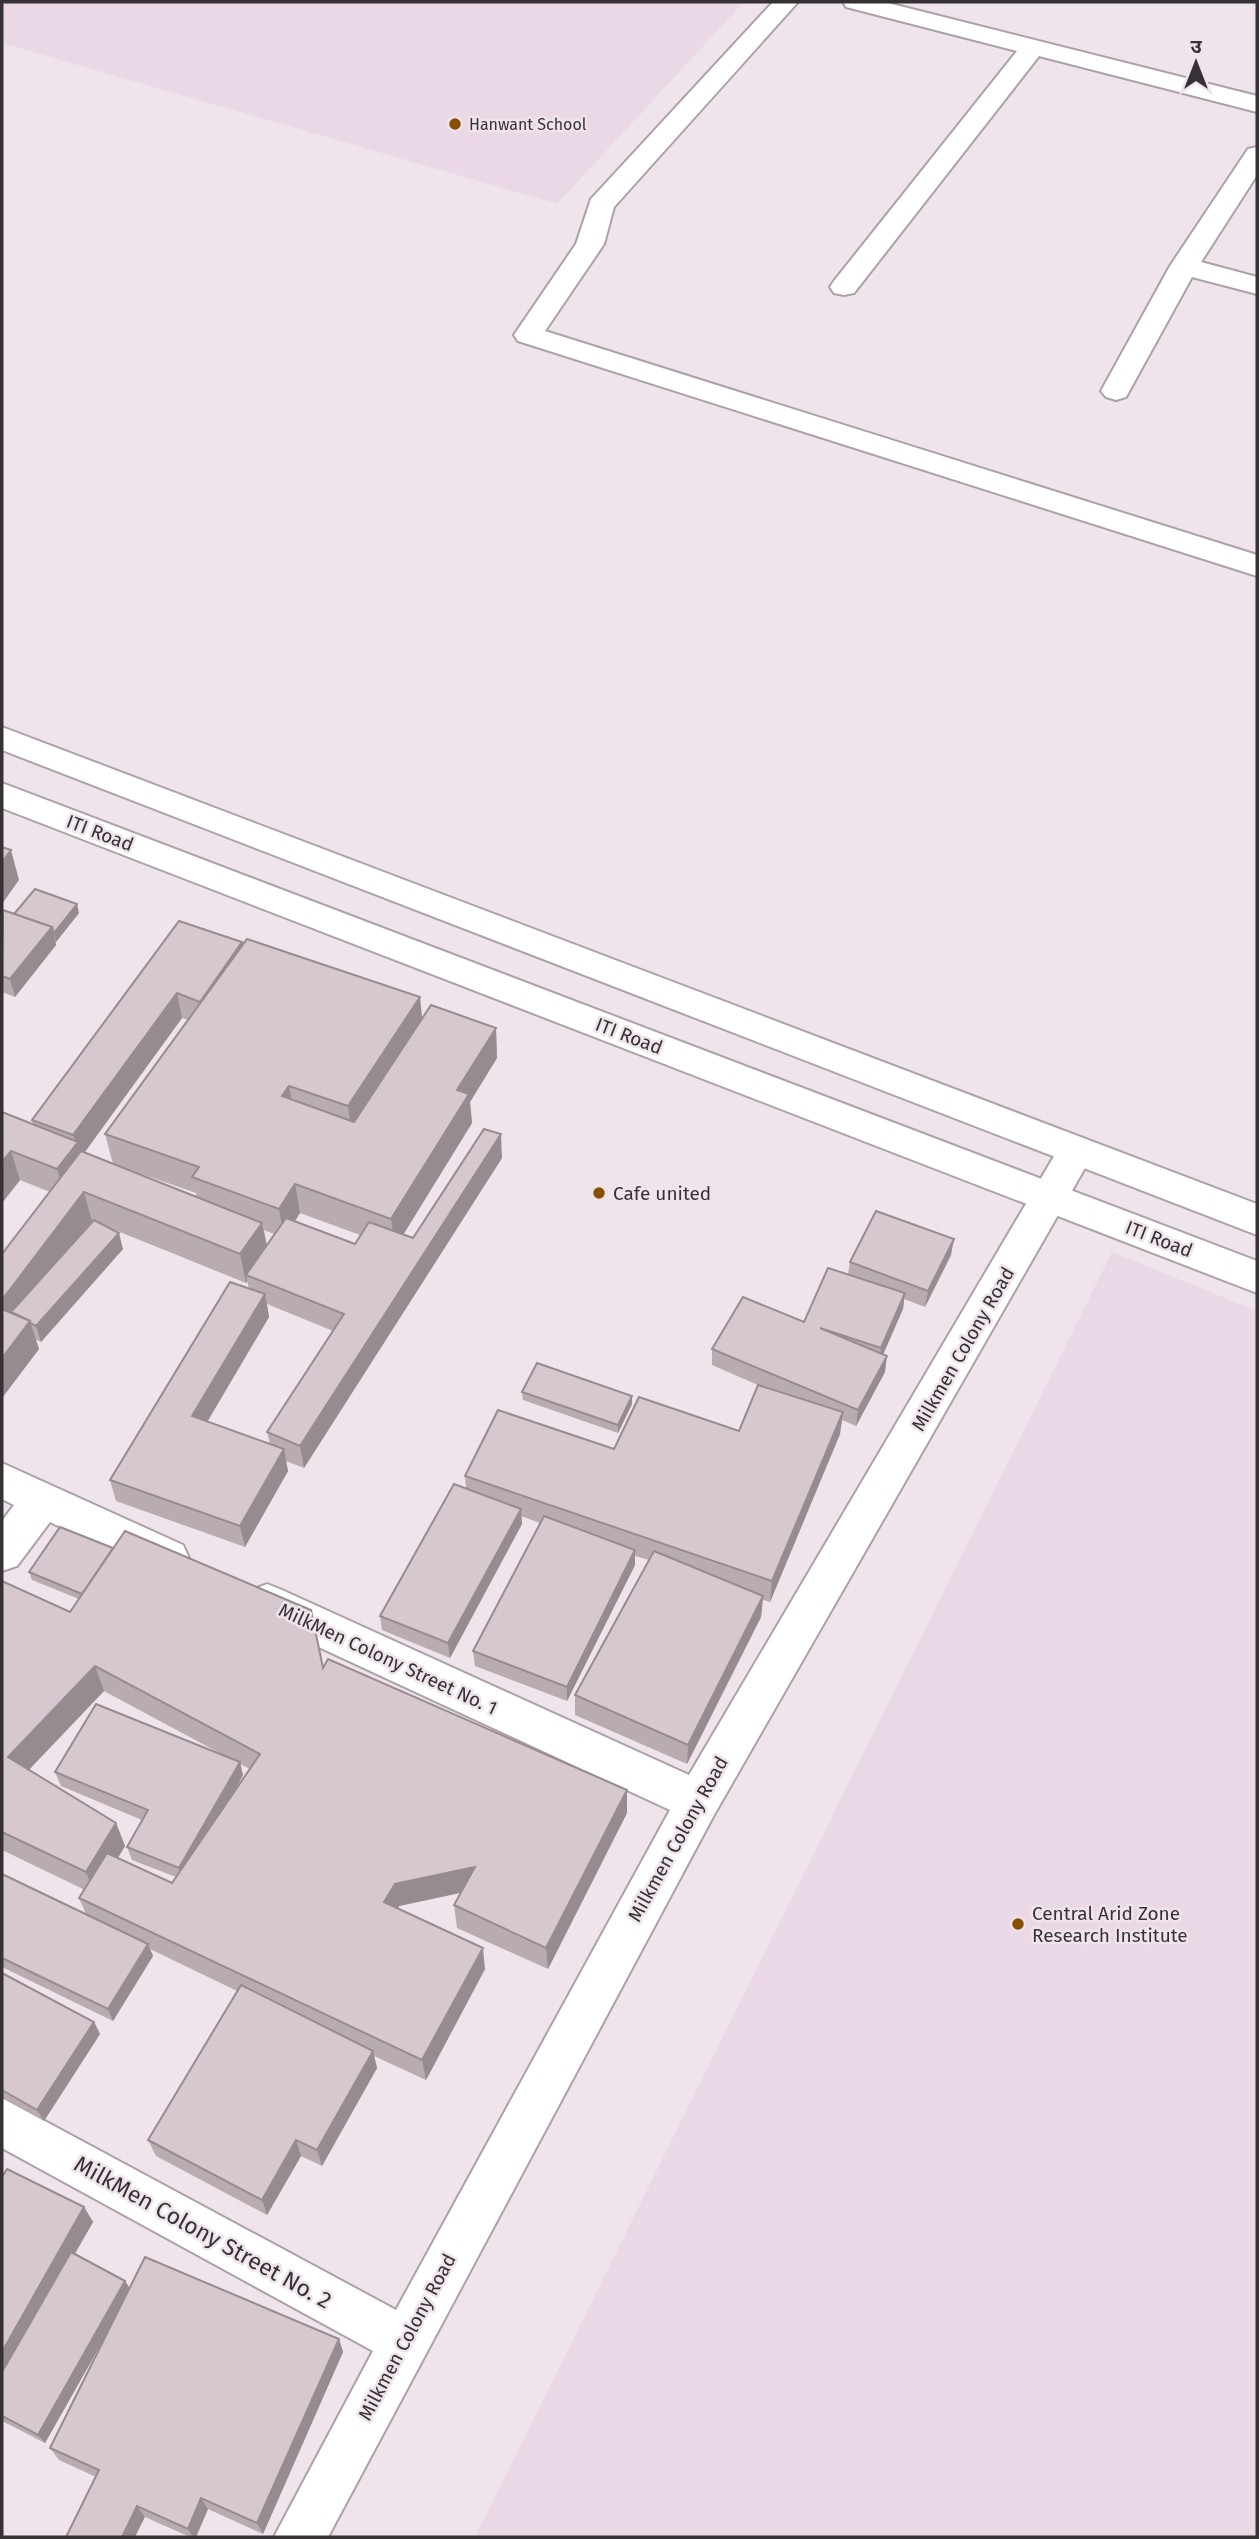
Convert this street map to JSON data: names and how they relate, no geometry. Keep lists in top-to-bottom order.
{
  "streets": {
    "street": [
      "ITI Road",
      "Milkmen Colony Road",
      "MilkMen Colony Street No. 1",
      "MilkMen Colony Street No. 2"
    ]
  },
  "crossings": [
    ["ITI Road", "Milkmen Colony Road"],
    ["Milkmen Colony Road", "MilkMen Colony Street No. 1"],
    ["Milkmen Colony Road", "MilkMen Colony Street No. 2"]
  ],
  "places": ["Hanwant School", "Cafe united", "Central Arid Zone Research Institute"],
  "north": "top"
}
